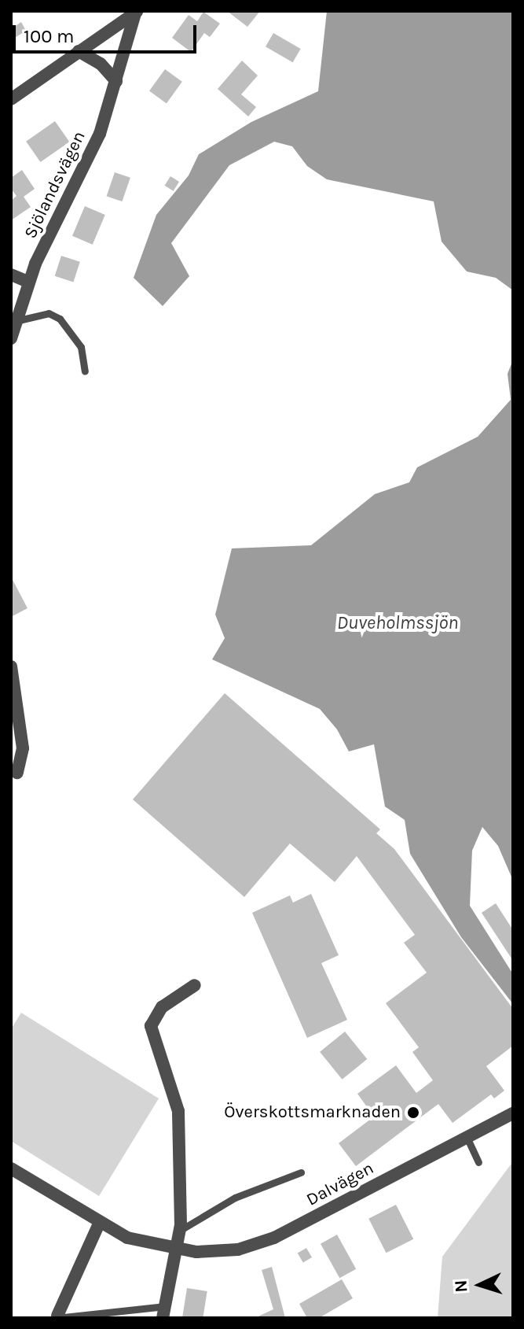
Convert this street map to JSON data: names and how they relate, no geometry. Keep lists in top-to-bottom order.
{
  "streets": {
    "street": ["Sjölandsvägen", "Dalvägen"]
  },
  "water": ["Duveholmssjön"],
  "places": ["Överskottsmarknaden"],
  "scale_bar": "100 m",
  "north": "left"
}
